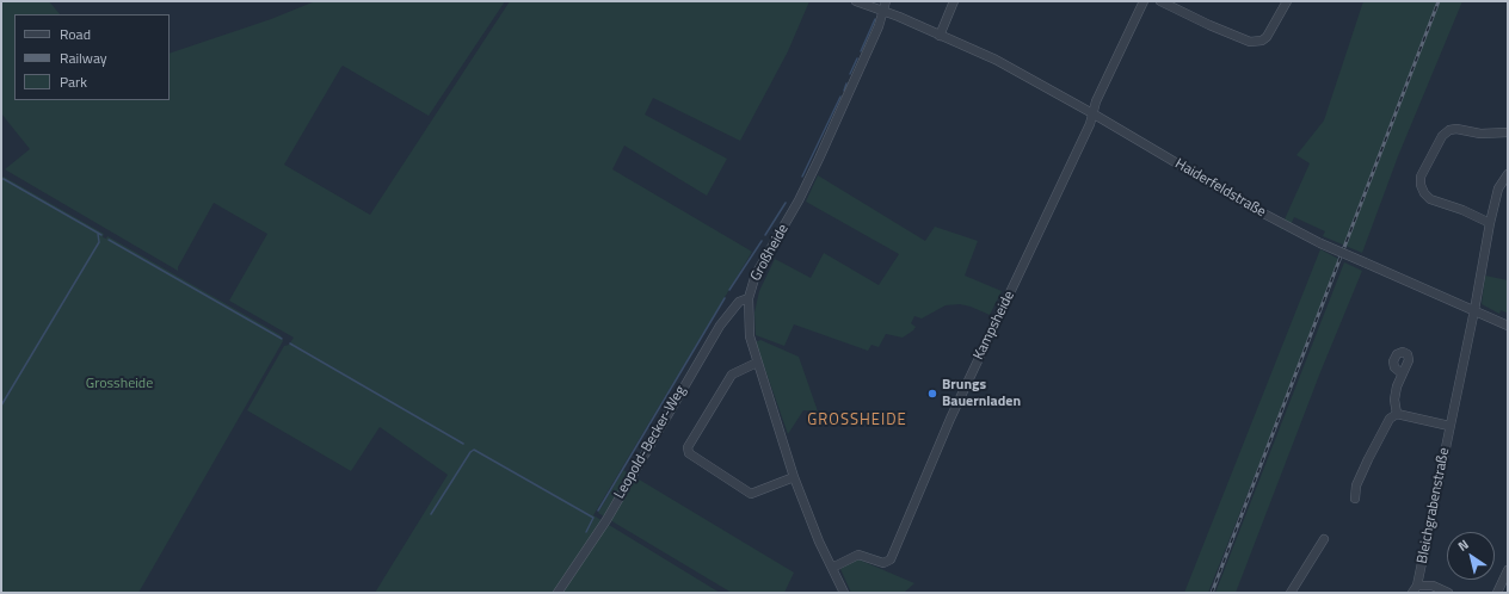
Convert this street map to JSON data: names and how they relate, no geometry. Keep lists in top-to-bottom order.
{
  "streets": {
    "street": [
      "Haiderfeldstraße",
      "Großheide",
      "Kampsheide",
      "Leopold-Becker-Weg",
      "Bleichgrabenstraße"
    ]
  },
  "crossings": [
    ["Haiderfeldstraße", "Großheide"],
    ["Haiderfeldstraße", "Kampsheide"],
    ["Haiderfeldstraße", "Bleichgrabenstraße"],
    ["Großheide", "Kampsheide"],
    ["Großheide", "Leopold-Becker-Weg"]
  ],
  "districts": ["GROSSHEIDE"],
  "parks": ["Grossheide"],
  "places": ["Brungs Bauernladen"],
  "legend": ["Road", "Railway", "Park"],
  "north": "top left"
}
